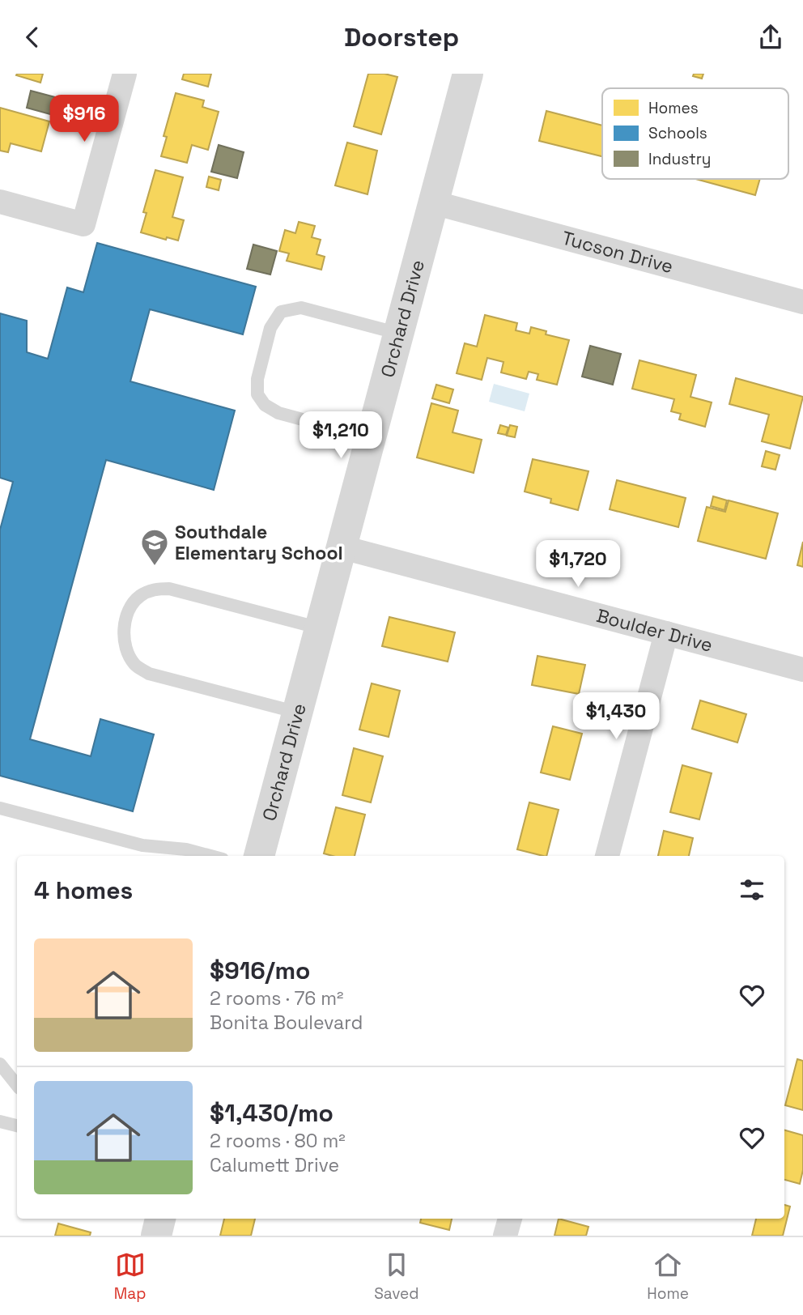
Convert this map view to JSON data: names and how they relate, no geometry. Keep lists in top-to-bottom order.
{
  "streets": {
    "street": ["Tucson Drive", "Orchard Drive", "Boulder Drive"]
  },
  "crossings": [
    ["Tucson Drive", "Orchard Drive"],
    ["Orchard Drive", "Boulder Drive"]
  ],
  "places": {
    "school or university": ["Southdale Elementary School"]
  },
  "legend": ["Homes", "Schools", "Industry"],
  "page": {
    "header": "Doorstep",
    "price": [
      "$916",
      "$1,210",
      "$1,720",
      "$1,430"
    ],
    "heading": "4 homes",
    "list": [
      {
        "name": "$916/mo",
        "note": "2 rooms · 76 m² · Bonita Boulevard"
      },
      {
        "name": "$1,430/mo",
        "note": "2 rooms · 80 m² · Calumett Drive"
      }
    ],
    "tabs": ["Map", "Saved", "Home"]
  }
}
